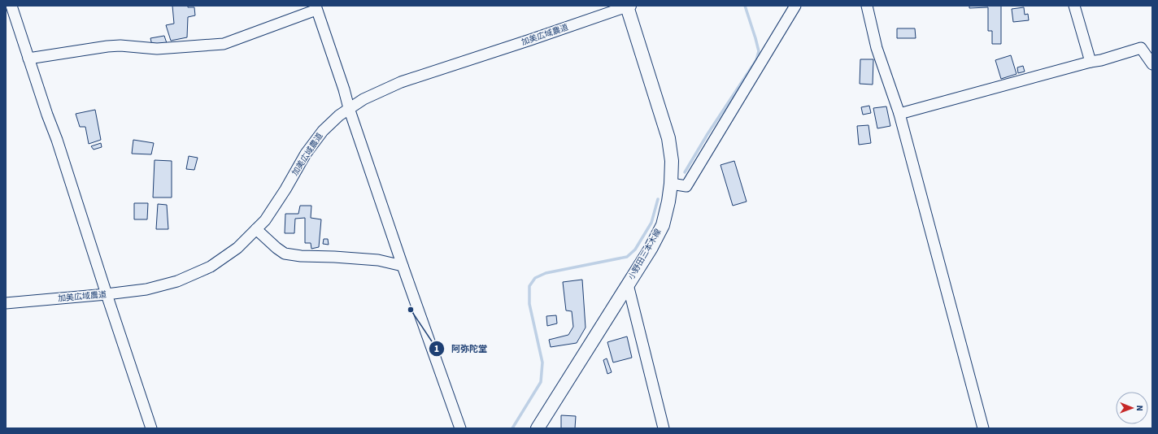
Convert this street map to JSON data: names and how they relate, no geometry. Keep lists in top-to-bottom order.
{
  "streets": {
    "main road": ["小野田三本木線"],
    "street": ["加美広域農道"]
  },
  "crossings": [
    ["加美広域農道", "小野田三本木線"]
  ],
  "places": ["阿弥陀堂"],
  "north": "right"
}
